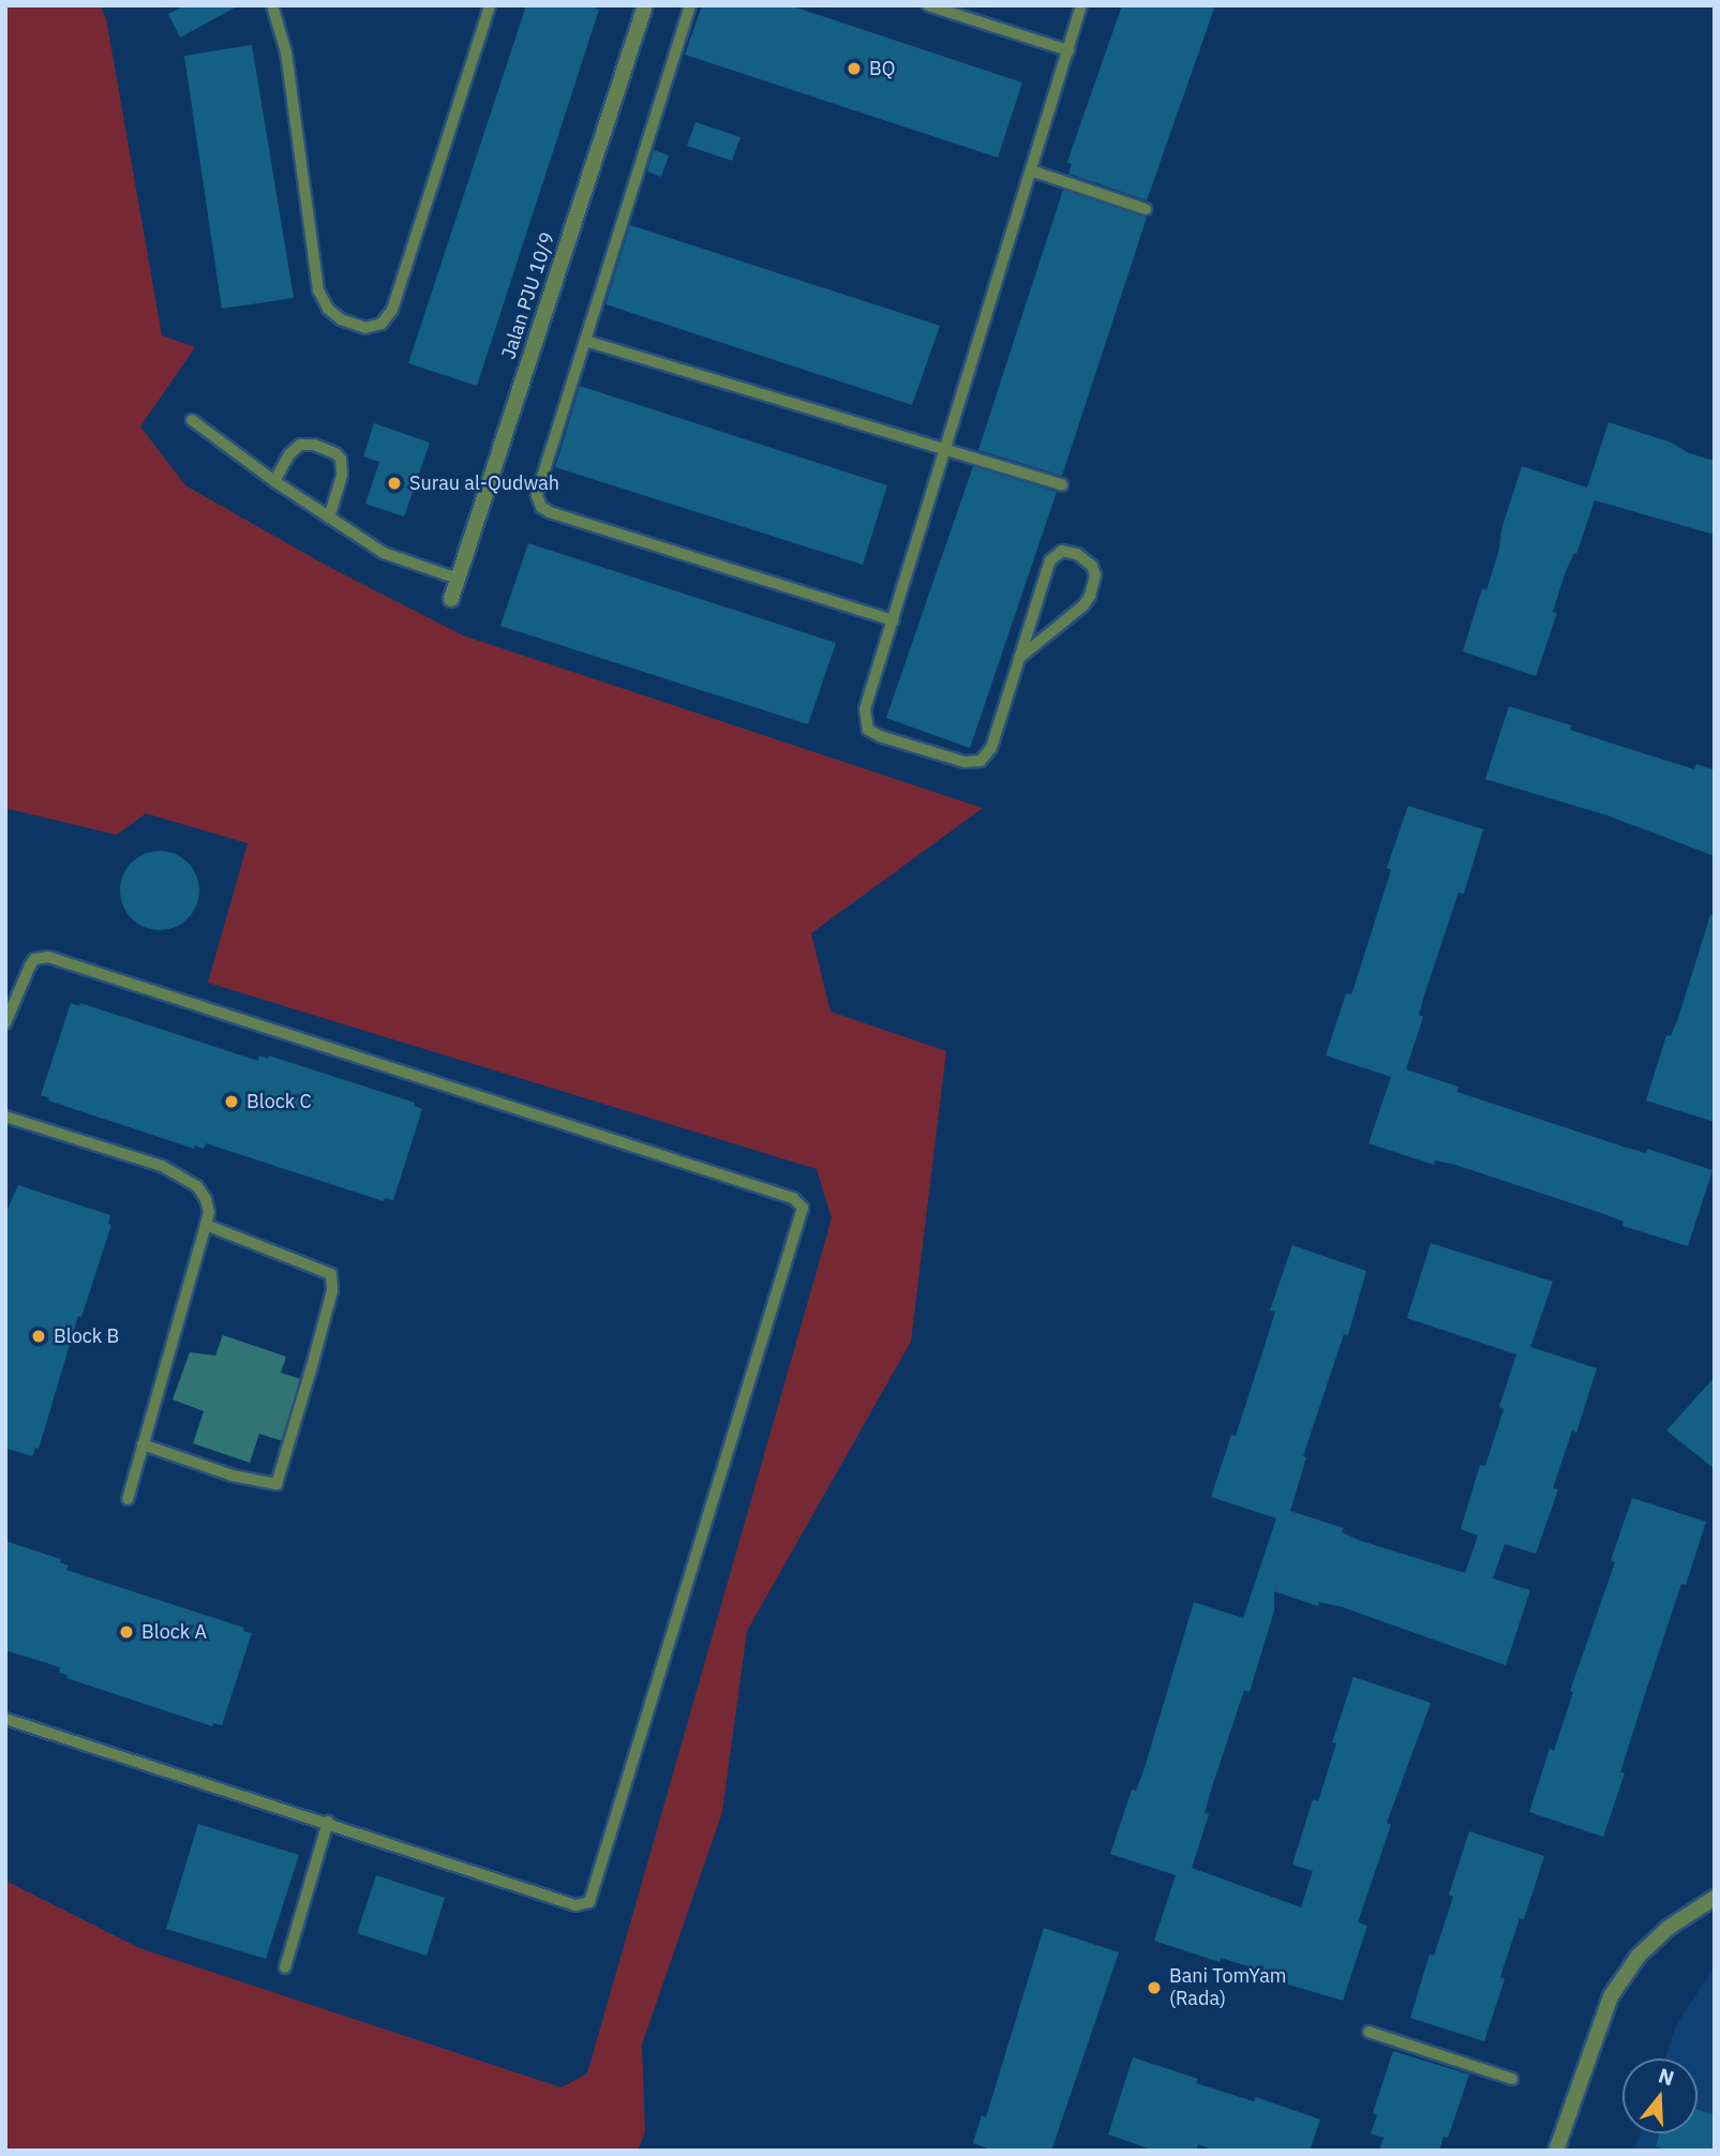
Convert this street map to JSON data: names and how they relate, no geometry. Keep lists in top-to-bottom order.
{
  "streets": {
    "street": ["Jalan PJU 10/9"]
  },
  "places": [
    "BQ",
    "Surau al-Qudwah",
    "Block C",
    "Block B",
    "Block A",
    "Bani TomYam (Rada)"
  ],
  "north": "top"
}
